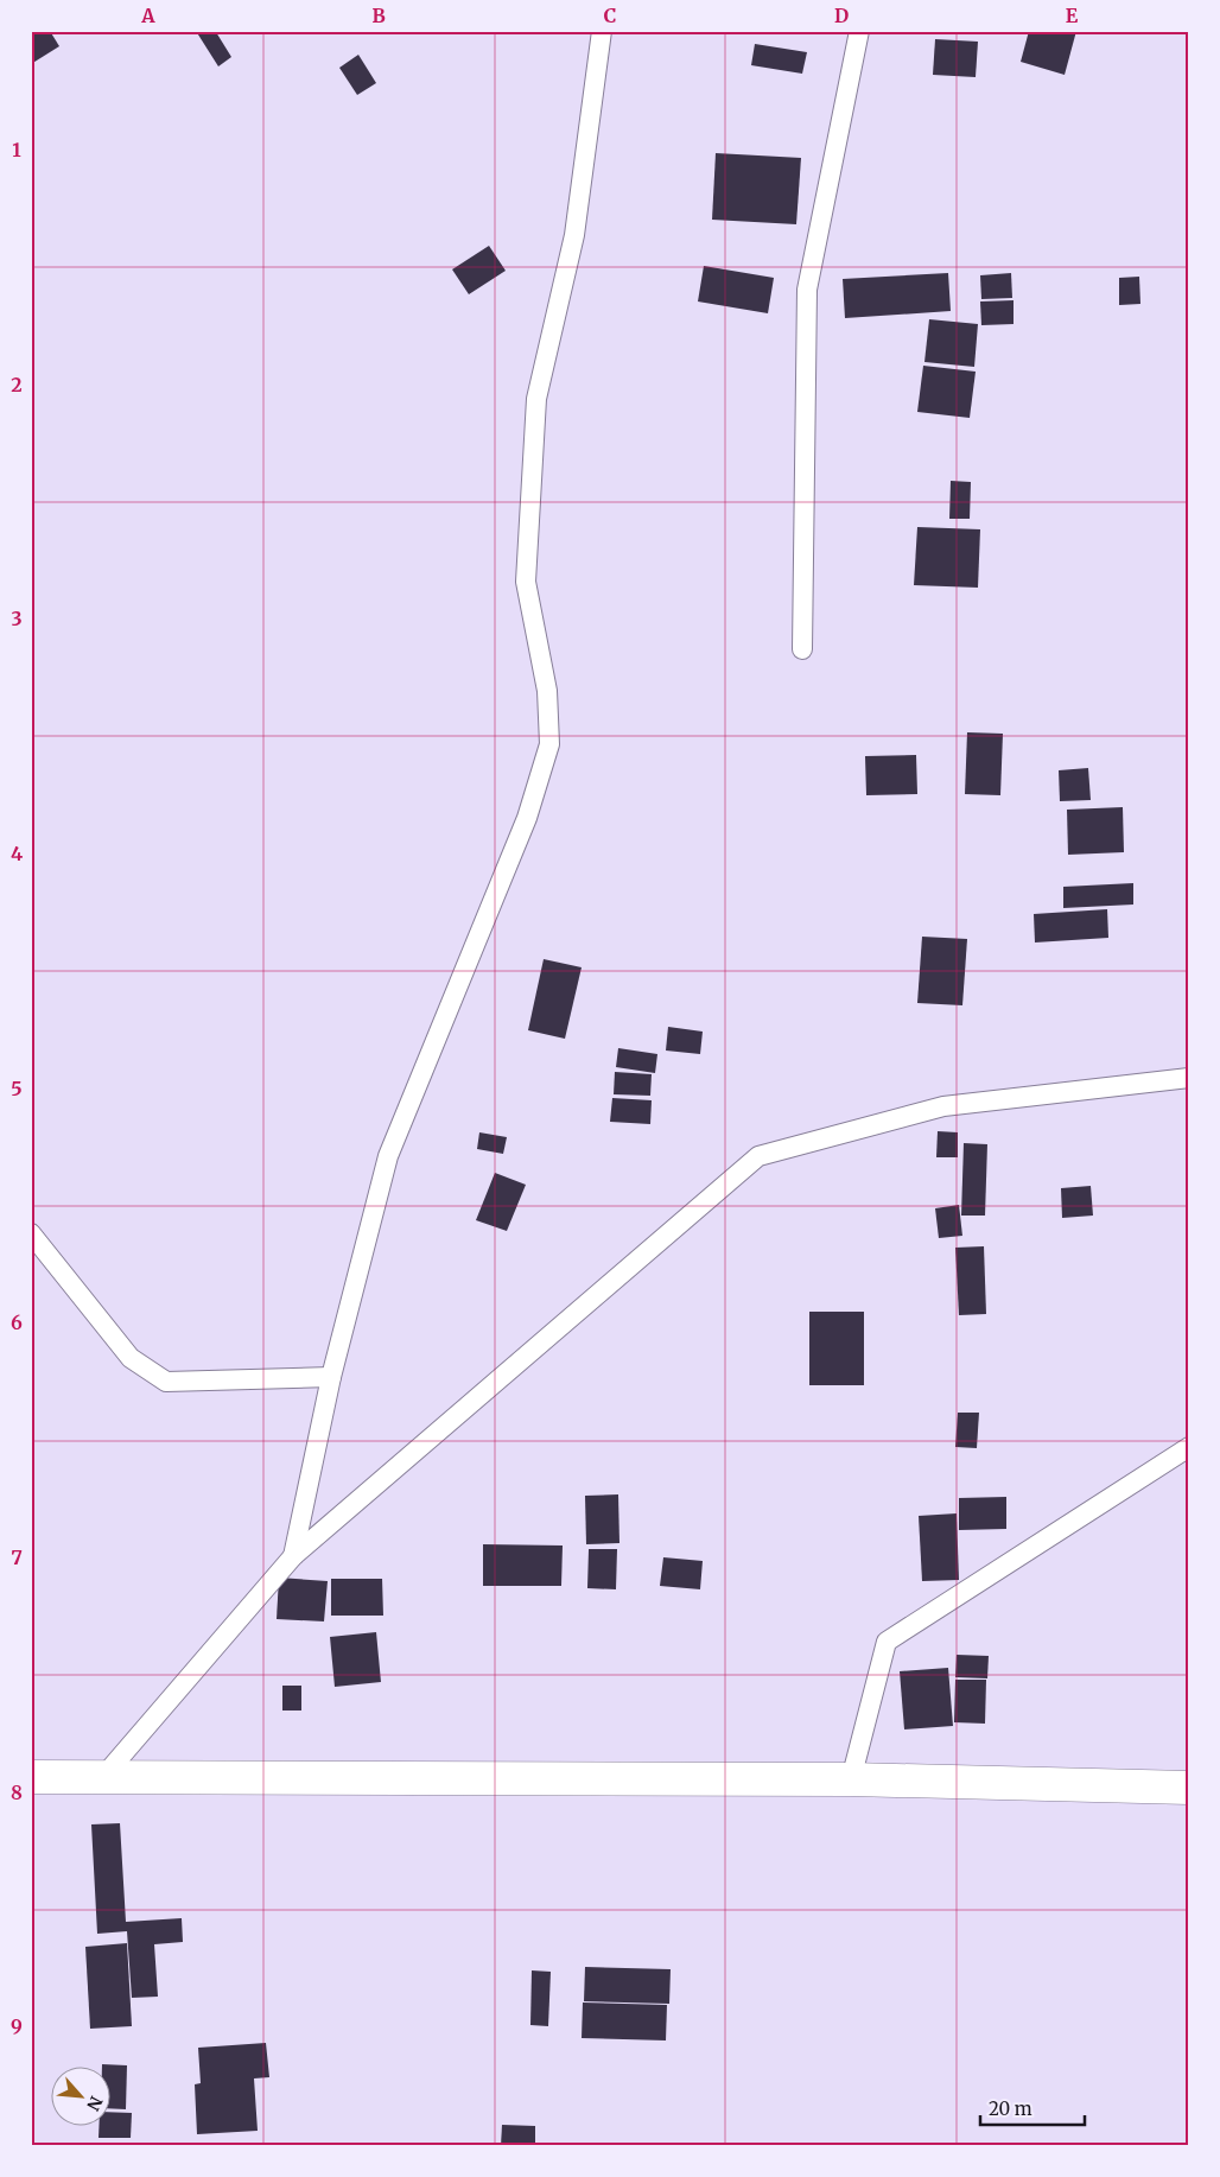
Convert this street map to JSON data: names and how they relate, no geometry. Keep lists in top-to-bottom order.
{
  "scale_bar": "20 m",
  "north": "bottom right",
  "grid": {
    "columns": [
      "A",
      "B",
      "C",
      "D",
      "E"
    ],
    "rows": [
      "1",
      "2",
      "3",
      "4",
      "5",
      "6",
      "7",
      "8",
      "9"
    ]
  }
}
